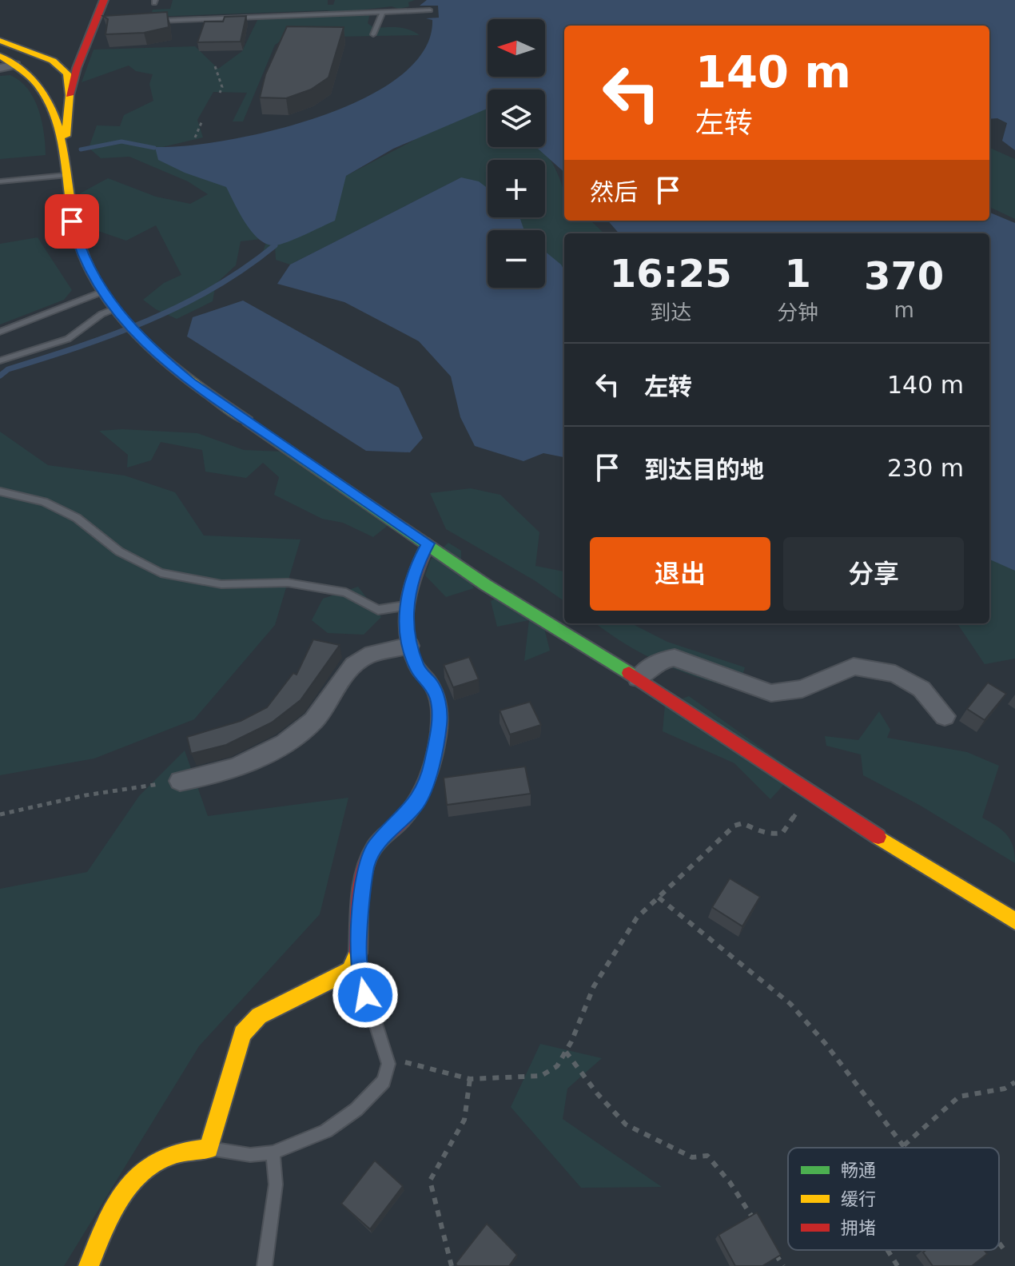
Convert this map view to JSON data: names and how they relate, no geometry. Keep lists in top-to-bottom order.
{
  "legend": ["畅通", "缓行", "拥堵"],
  "north": "left",
  "page": {
    "map_buttons": ["+", "−"],
    "turn": ["140 m", "左转"],
    "then": "然后",
    "eta": [
      "16:25",
      "到达",
      "1",
      "分钟",
      "370",
      "m"
    ],
    "list": [
      {
        "name": "左转",
        "value": "140 m"
      },
      {
        "name": "到达目的地",
        "value": "230 m"
      }
    ],
    "buttons": ["退出", "分享"]
  }
}
